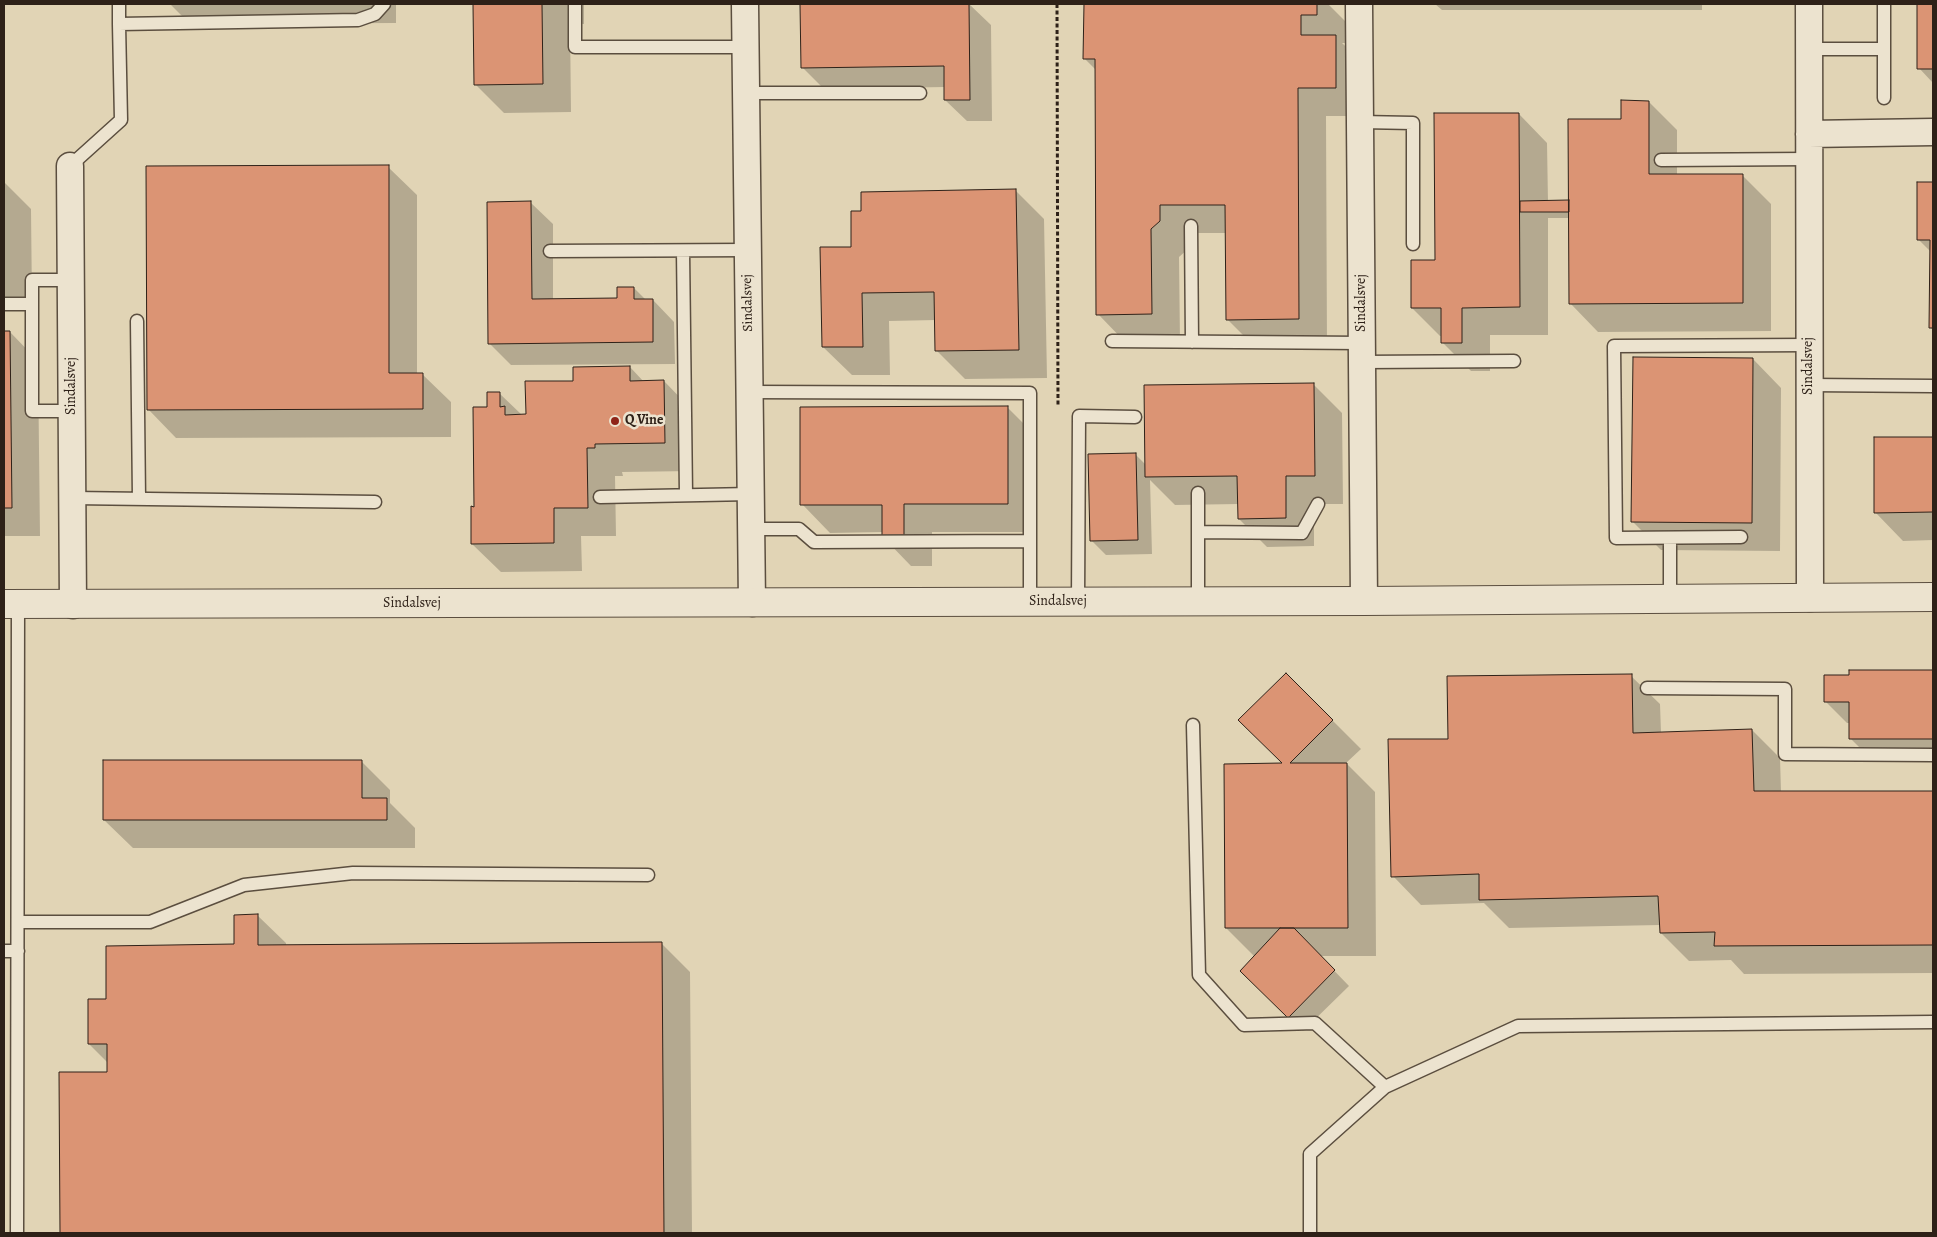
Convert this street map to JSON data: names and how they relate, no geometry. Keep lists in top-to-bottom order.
{
  "streets": {
    "street": ["Sindalsvej"]
  },
  "places": ["Q Vine"]
}
